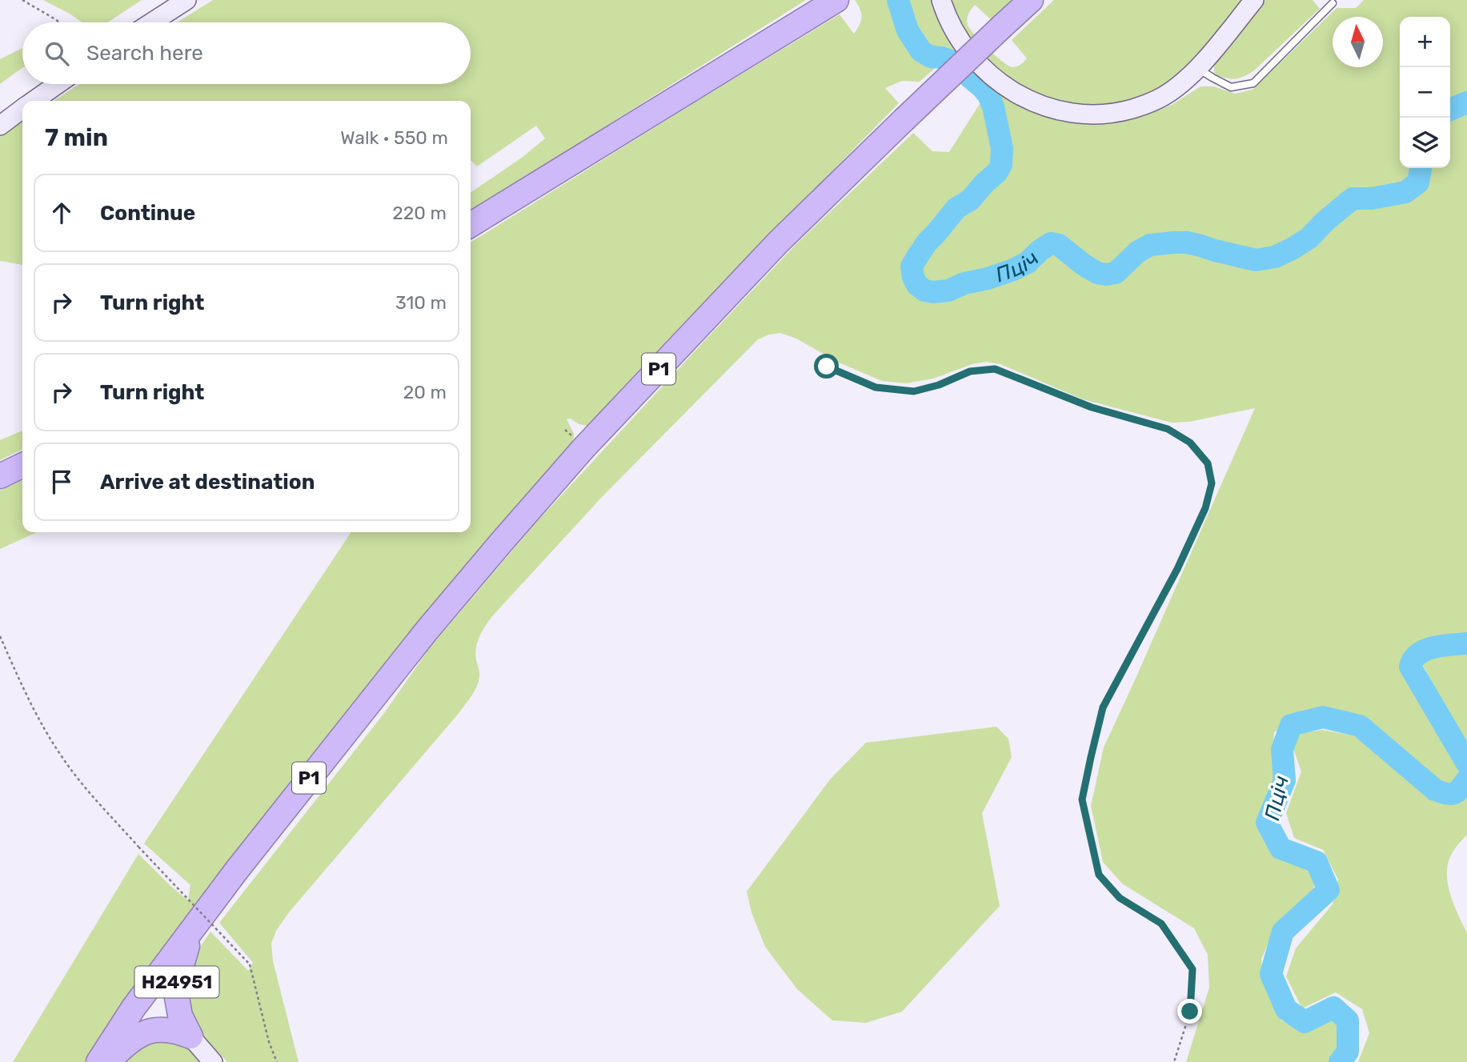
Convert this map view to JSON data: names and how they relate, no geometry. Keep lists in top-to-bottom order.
{
  "streets": {
    "highway": ["Р1", "Н24951"]
  },
  "crossings": [
    ["Р1", "Н24951"]
  ],
  "water": ["Пціч"],
  "north": "top",
  "page": {
    "map_buttons": ["+", "−"],
    "search": "Search here",
    "heading": ["7 min", "Walk · 550 m"],
    "list": [
      ["Continue", "220 m"],
      ["Turn right", "310 m"],
      ["Turn right", "20 m"],
      "Arrive at destination"
    ]
  }
}
